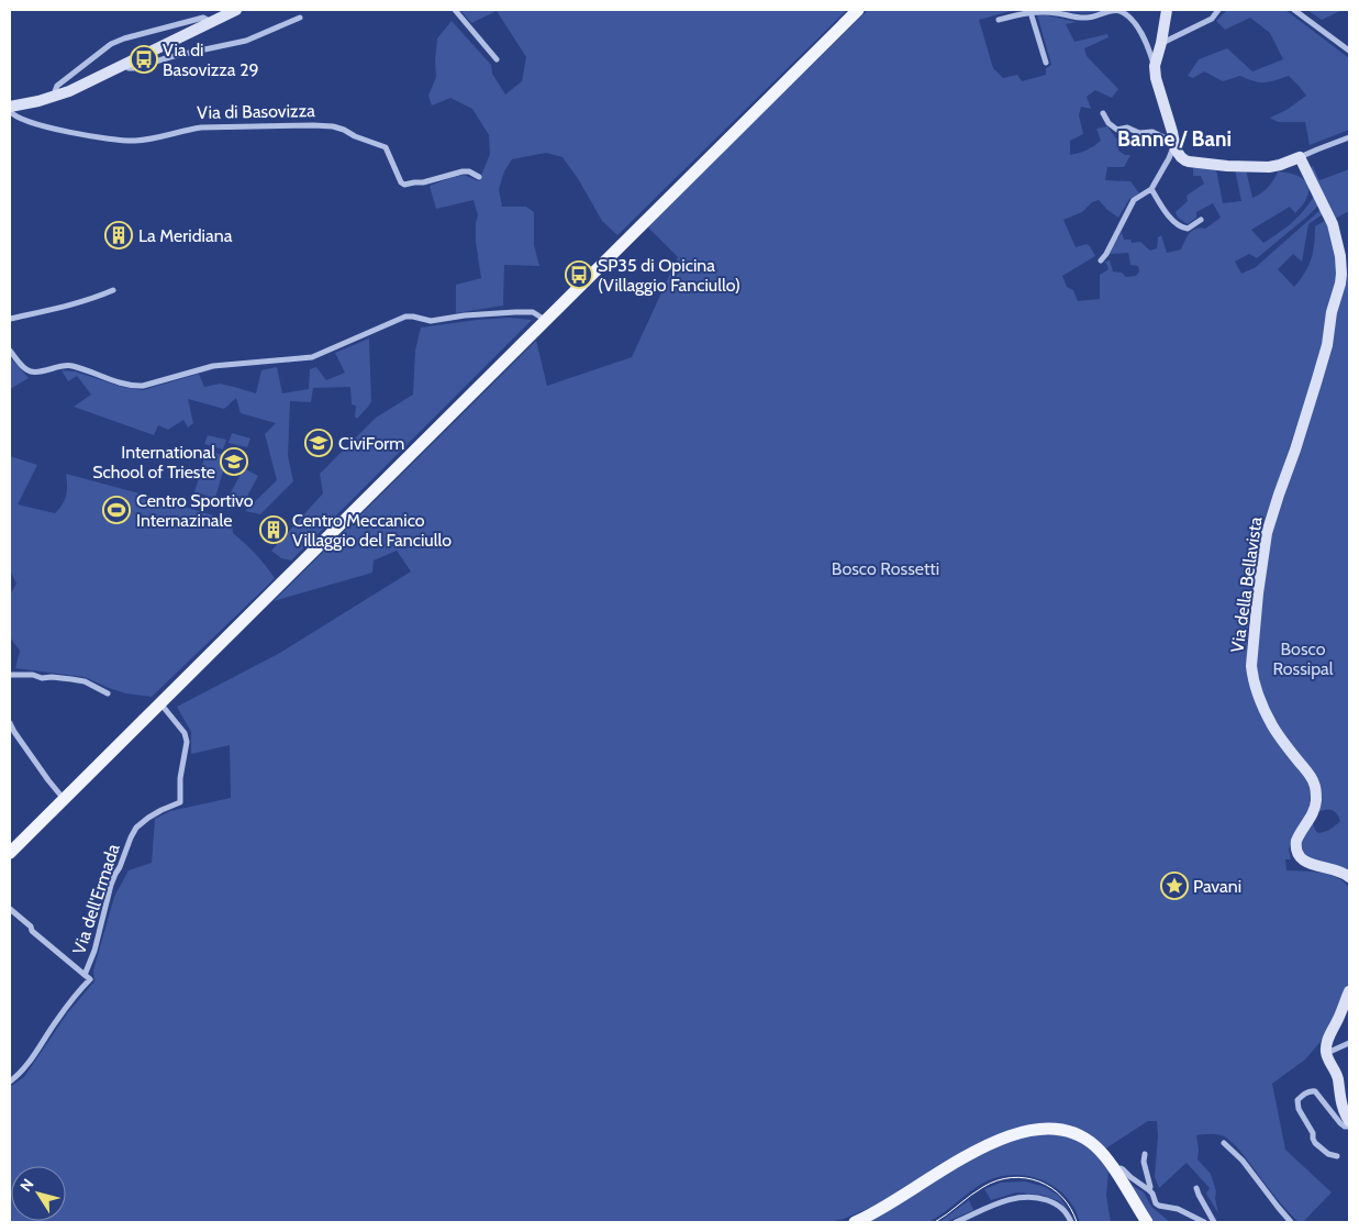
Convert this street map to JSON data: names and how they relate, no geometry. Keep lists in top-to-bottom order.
{
  "streets": {
    "street": ["Via di Basovizza", "Via della Bellavista", "Via dell'Ermada"]
  },
  "districts": ["Banne / Bani"],
  "parks": ["Bosco Rossetti", "Bosco Rossipal"],
  "places": {
    "bus stop": ["Via di Basovizza 29", "SP35 di Opicina (Villaggio Fanciullo)"],
    "building": ["La Meridiana", "Centro Meccanico Villaggio del Fanciullo"],
    "school or university": ["CiviForm", "International School of Trieste"],
    "sports": ["Centro Sportivo Internazinale"],
    "place": ["Pavani"]
  },
  "north": "top left"
}
